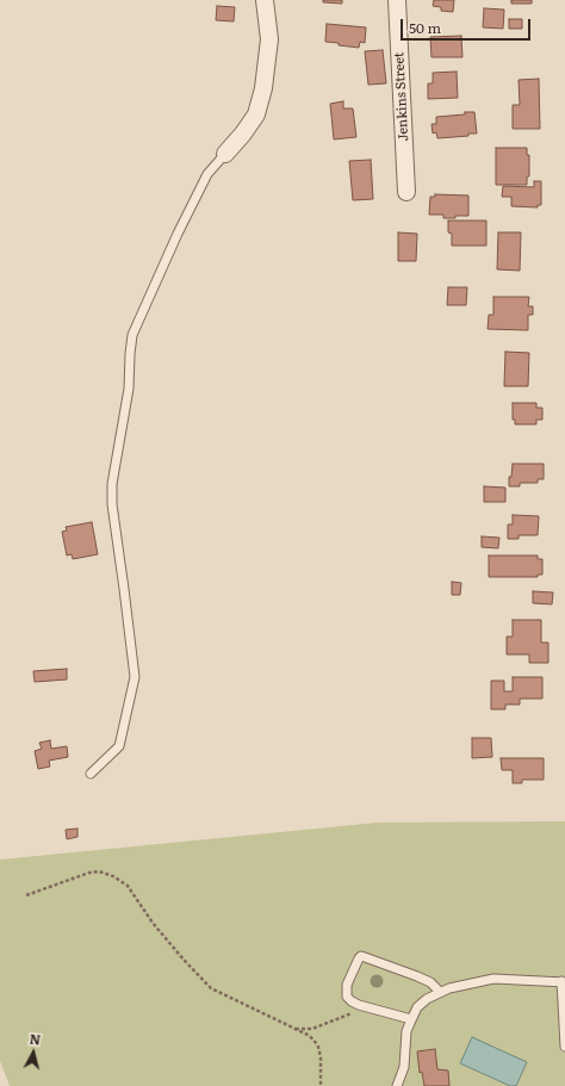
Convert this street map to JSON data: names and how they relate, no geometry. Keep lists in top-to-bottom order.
{
  "streets": {
    "street": ["Jenkins Street"]
  },
  "scale_bar": "50 m",
  "north": "top"
}
